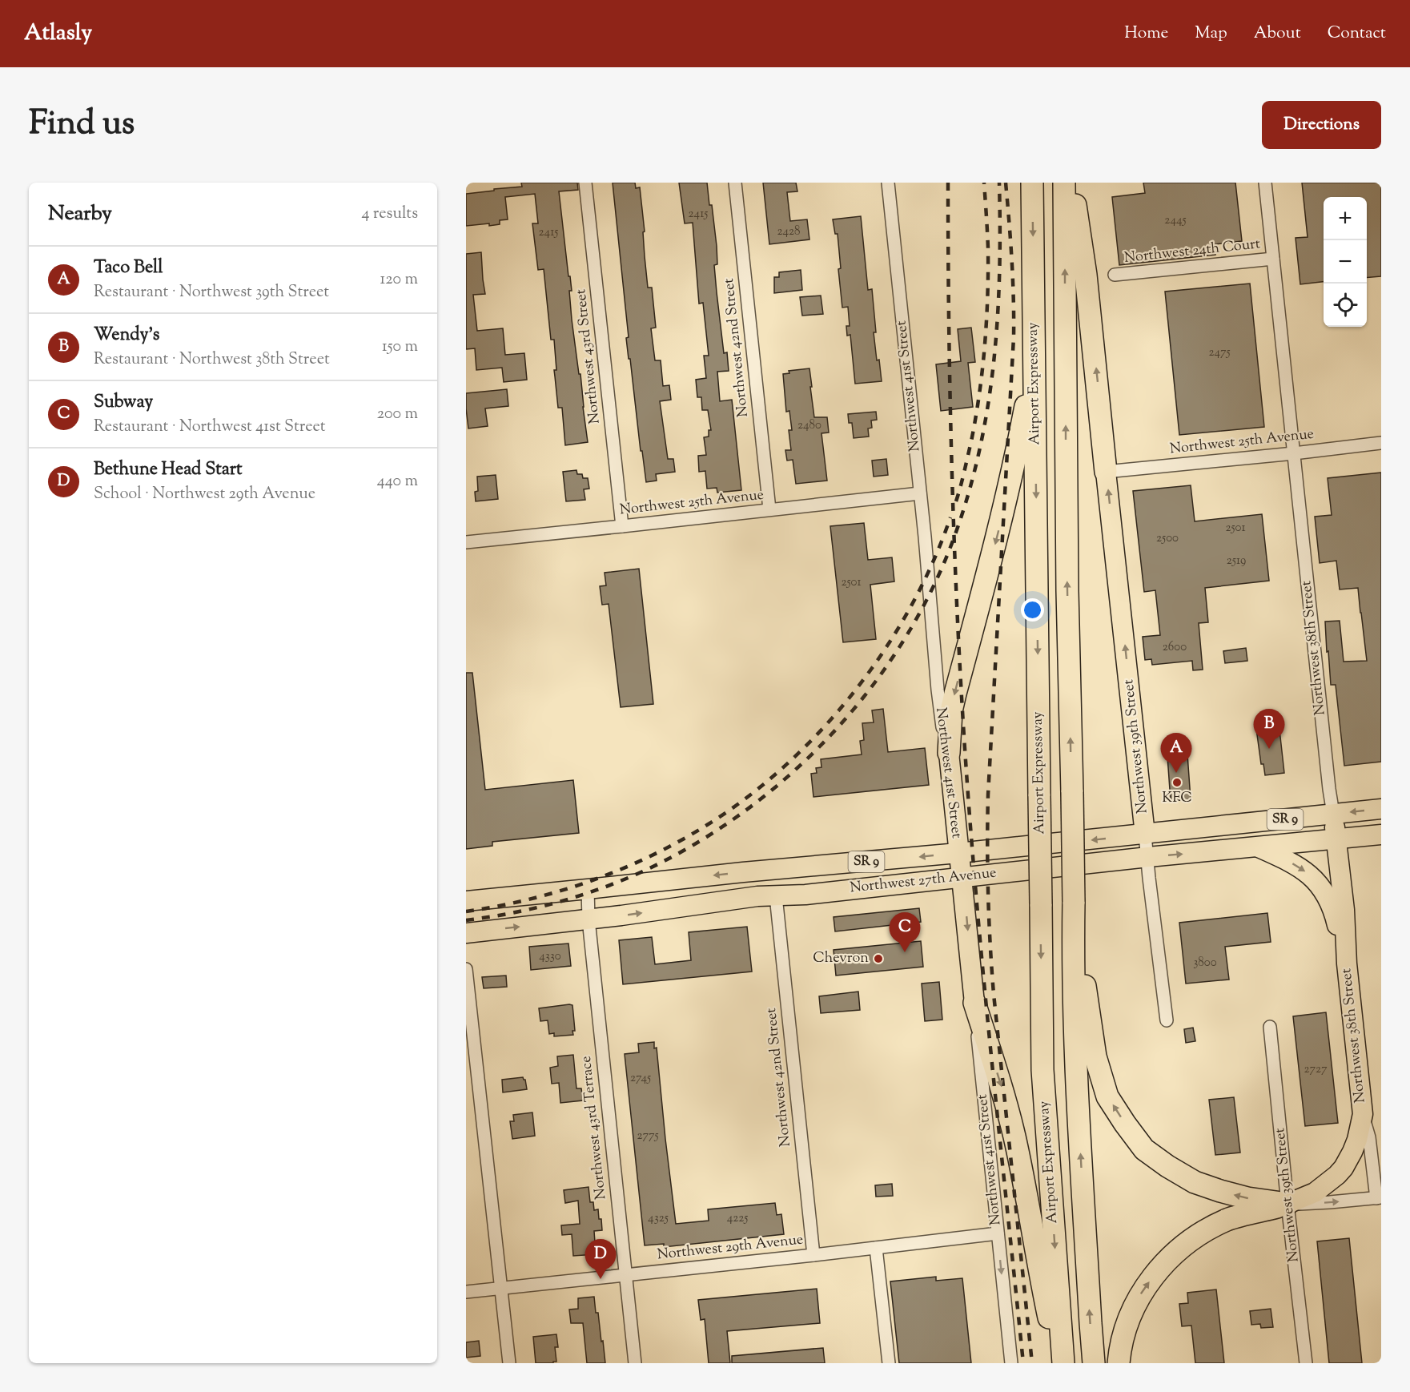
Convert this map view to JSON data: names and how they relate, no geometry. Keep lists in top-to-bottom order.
{
  "streets": {
    "highway": ["Airport Expressway"],
    "main road": [
      "Northwest 41st Street",
      "Northwest 38th Street",
      "Northwest 39th Street",
      "SR 9",
      "Northwest 27th Avenue"
    ],
    "street": [
      "Northwest 24th Court",
      "Northwest 42nd Street",
      "Northwest 43rd Street",
      "Northwest 25th Avenue",
      "Northwest 43rd Terrace",
      "Northwest 29th Avenue"
    ]
  },
  "crossings": [
    ["Northwest 24th Court", "Northwest 38th Street"],
    ["Northwest 42nd Street", "Northwest 25th Avenue"],
    ["Northwest 42nd Street", "Northwest 27th Avenue"],
    ["Northwest 42nd Street", "Northwest 29th Avenue"],
    ["Northwest 43rd Street", "Northwest 25th Avenue"],
    ["Northwest 41st Street", "Northwest 25th Avenue"],
    ["Northwest 41st Street", "Northwest 27th Avenue"],
    ["Northwest 41st Street", "Northwest 29th Avenue"],
    ["Northwest 25th Avenue", "Northwest 38th Street"],
    ["Northwest 25th Avenue", "Northwest 39th Street"],
    ["Northwest 38th Street", "Northwest 39th Street"],
    ["Northwest 38th Street", "Northwest 27th Avenue"],
    ["Northwest 39th Street", "Northwest 27th Avenue"],
    ["Northwest 27th Avenue", "Northwest 43rd Terrace"],
    ["Northwest 43rd Terrace", "Northwest 29th Avenue"]
  ],
  "one_way": ["Northwest 39th Street"],
  "places": ["KFC", "Chevron"],
  "house_numbers": [
    "2415",
    "2445",
    "2428",
    "2415",
    "2475",
    "2480",
    "2501",
    "2500",
    "2519",
    "2501",
    "2600",
    "4330",
    "3800",
    "2727",
    "2745",
    "2775",
    "4325",
    "4225"
  ],
  "page": {
    "header": "Atlasly",
    "nav": [
      "Home",
      "Map",
      "About",
      "Contact"
    ],
    "title": "Find us",
    "buttons": "Directions",
    "heading": ["Nearby", "4 results"],
    "map_buttons": ["+", "−"],
    "list": [
      {
        "mark": "A",
        "name": "Taco Bell",
        "note": "Restaurant · Northwest 39th Street",
        "value": "120 m"
      },
      {
        "mark": "B",
        "name": "Wendy's",
        "note": "Restaurant · Northwest 38th Street",
        "value": "150 m"
      },
      {
        "mark": "C",
        "name": "Subway",
        "note": "Restaurant · Northwest 41st Street",
        "value": "200 m"
      },
      {
        "mark": "D",
        "name": "Bethune Head Start",
        "note": "School · Northwest 29th Avenue",
        "value": "440 m"
      }
    ],
    "pins": [
      "B",
      "A",
      "C",
      "D"
    ]
  }
}
